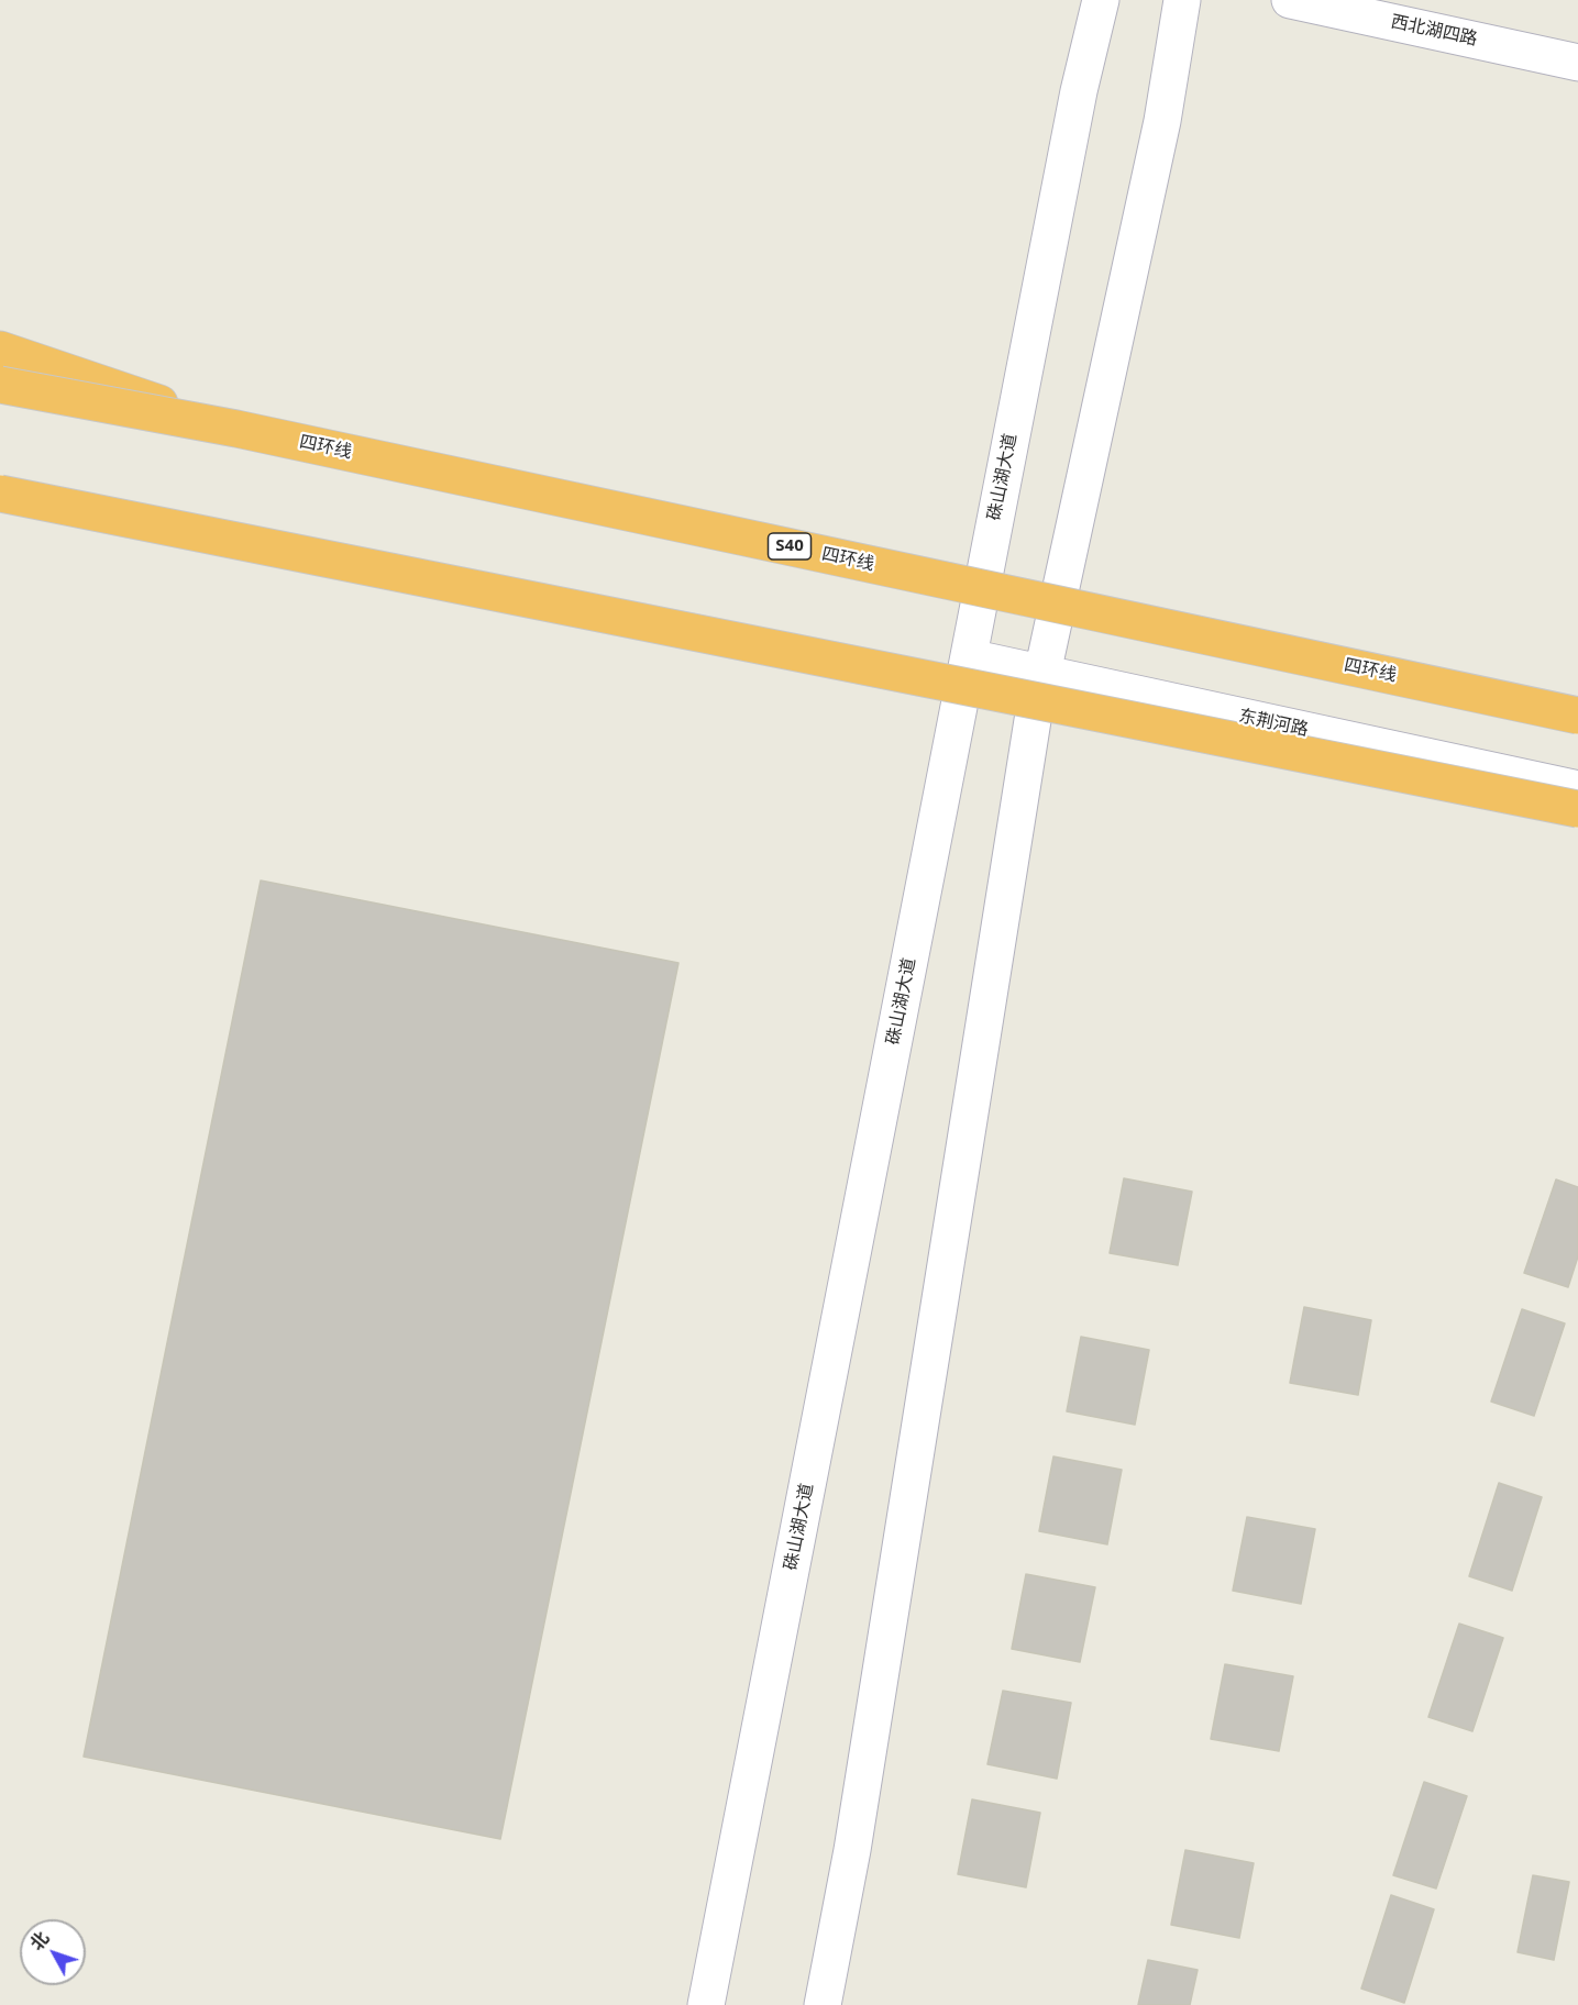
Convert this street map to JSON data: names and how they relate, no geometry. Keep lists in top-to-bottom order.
{
  "streets": {
    "highway": ["四环线", "S40"],
    "main road": ["西北湖四路", "硃山湖大道", "东荆河路"]
  },
  "crossings": [
    ["硃山湖大道", "东荆河路"]
  ],
  "north": "top left"
}
